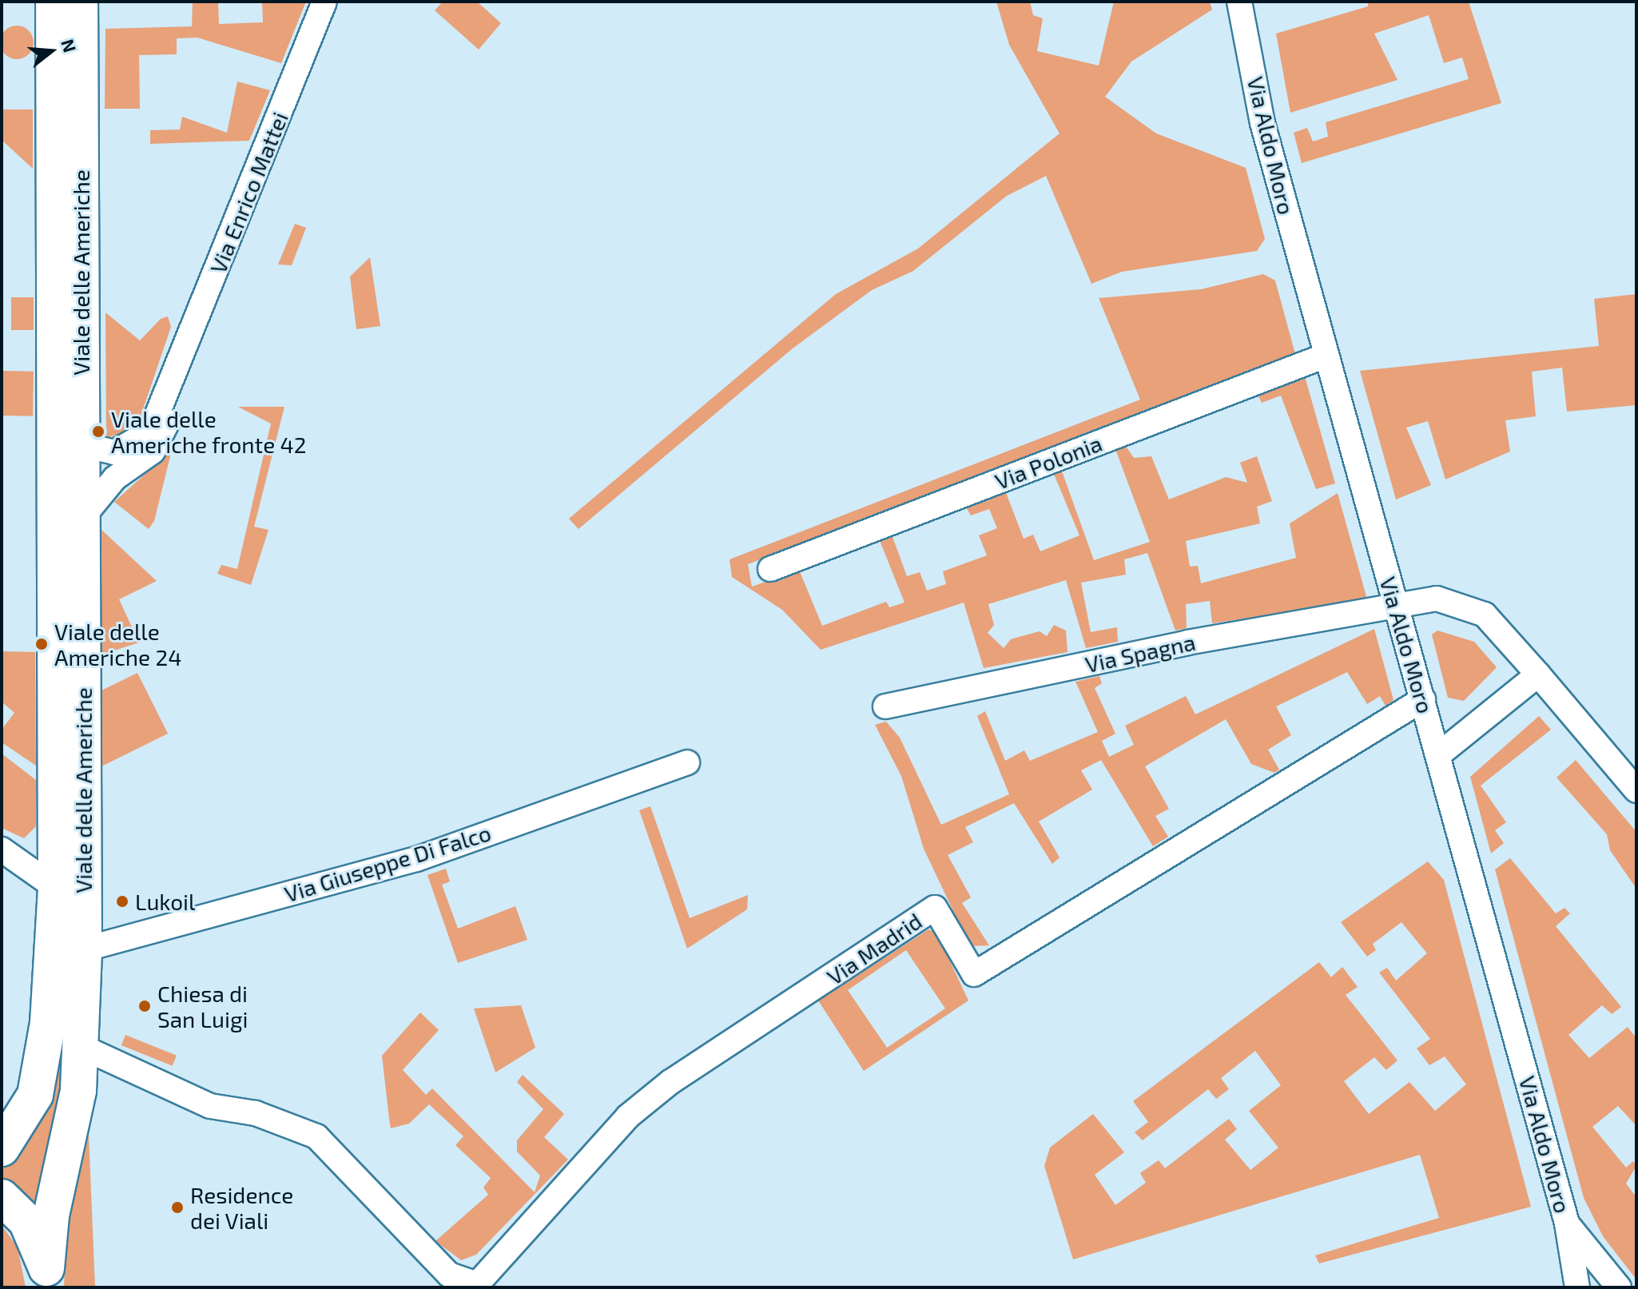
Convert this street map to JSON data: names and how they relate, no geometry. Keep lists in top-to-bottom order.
{
  "streets": {
    "main road": ["Viale delle Americhe"],
    "street": [
      "Via Aldo Moro",
      "Via Enrico Mattei",
      "Via Polonia",
      "Via Spagna",
      "Via Giuseppe Di Falco",
      "Via Madrid"
    ]
  },
  "crossings": [
    ["Via Aldo Moro", "Via Polonia"],
    ["Via Aldo Moro", "Via Spagna"],
    ["Via Aldo Moro", "Via Madrid"],
    ["Via Enrico Mattei", "Viale delle Americhe"],
    ["Viale delle Americhe", "Via Giuseppe Di Falco"],
    ["Viale delle Americhe", "Via Madrid"]
  ],
  "places": [
    "Viale delle Americhe fronte 42",
    "Viale delle Americhe 24",
    "Lukoil",
    "Chiesa di San Luigi",
    "Residence dei Viali"
  ],
  "north": "right"
}
